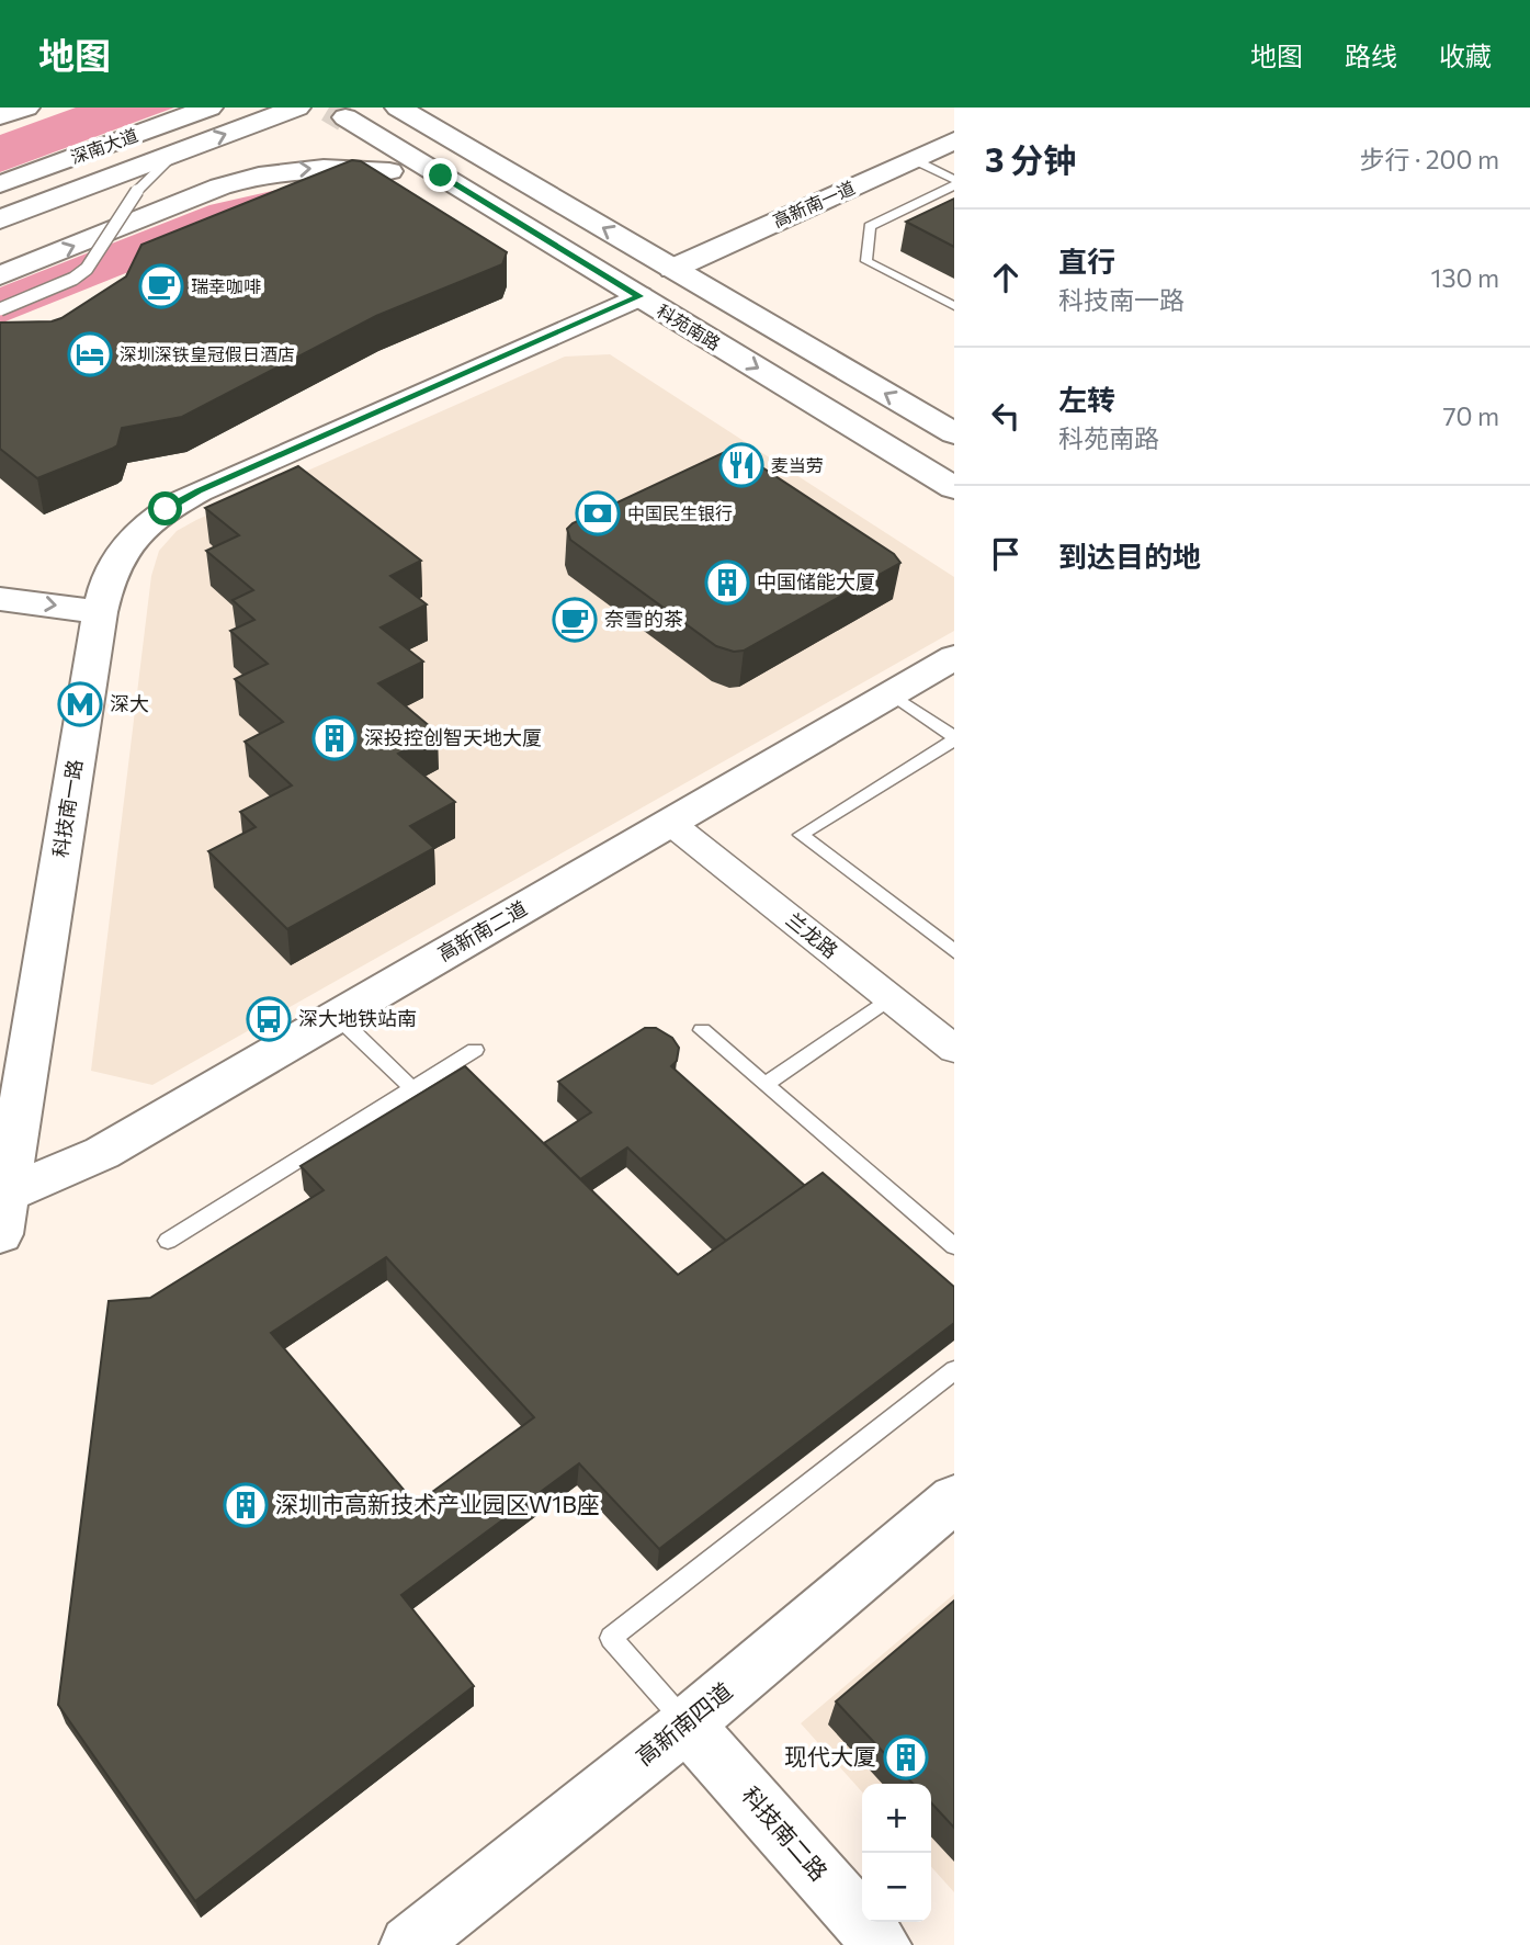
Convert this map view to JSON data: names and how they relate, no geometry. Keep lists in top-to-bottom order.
{
  "streets": {
    "street": [
      "深南大道",
      "高新南一道",
      "科苑南路",
      "科技南一路",
      "高新南二道",
      "兰龙路",
      "高新南四道",
      "科技南二路"
    ]
  },
  "crossings": [
    ["科苑南路", "科技南一路"],
    ["科技南一路", "高新南二道"],
    ["高新南二道", "兰龙路"],
    ["高新南四道", "科技南二路"]
  ],
  "places": {
    "cafe": ["瑞幸咖啡", "奈雪的茶"],
    "hotel": ["深圳深铁皇冠假日酒店"],
    "restaurant": ["麦当劳"],
    "bank": ["中国民生银行"],
    "building": [
      "中国储能大厦",
      "深投控创智天地大厦",
      "深圳市高新技术产业园区W1B座",
      "现代大厦"
    ],
    "metro station": ["深大"],
    "bus stop": ["深大地铁站南"]
  },
  "page": {
    "header": "地图",
    "nav": ["地图", "路线", "收藏"],
    "heading": ["3 分钟", "步行 · 200 m"],
    "list": [
      ["直行", "科技南一路", "130 m"],
      ["左转", "科苑南路", "70 m"],
      "到达目的地"
    ],
    "map_buttons": ["+", "−"]
  }
}
